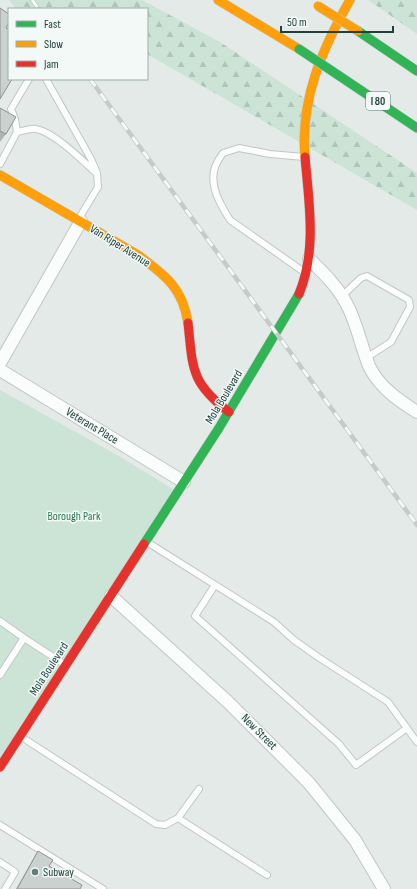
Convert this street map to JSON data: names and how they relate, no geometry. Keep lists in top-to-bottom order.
{
  "streets": {
    "main road": ["I 80", "Van Riper Avenue", "Mola Boulevard"],
    "street": ["Veterans Place", "New Street"]
  },
  "crossings": [
    ["Van Riper Avenue", "Mola Boulevard"],
    ["Mola Boulevard", "Veterans Place"],
    ["Mola Boulevard", "New Street"]
  ],
  "parks": ["Borough Park"],
  "places": ["Subway"],
  "legend": ["Fast", "Slow", "Jam"],
  "scale_bar": "50 m"
}
